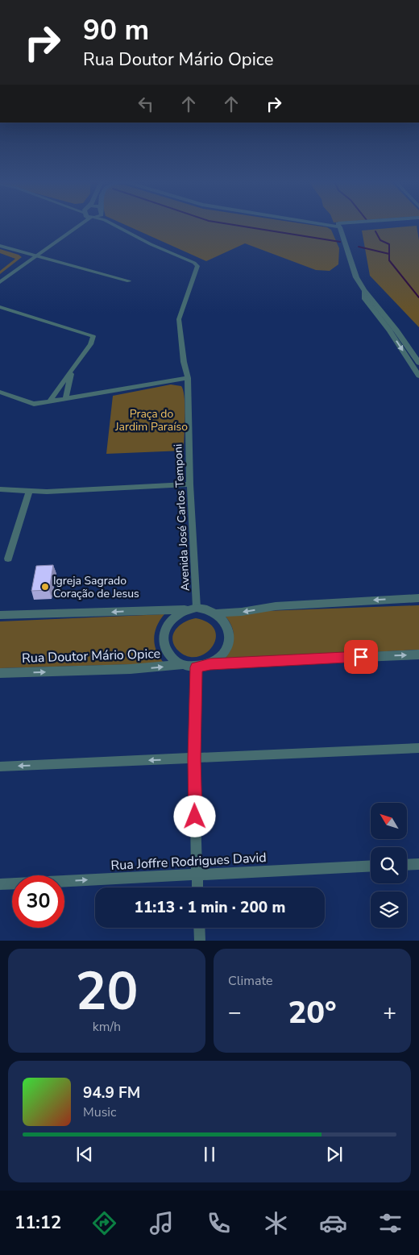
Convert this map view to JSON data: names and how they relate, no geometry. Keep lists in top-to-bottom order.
{
  "streets": {
    "street": ["Avenida José Carlos Temponi", "Rua Doutor Mário Opice", "Rua Joffre Rodrigues David"]
  },
  "crossings": [
    ["Avenida José Carlos Temponi", "Rua Doutor Mário Opice"]
  ],
  "one_way": ["Rua Joffre Rodrigues David"],
  "parks": ["Praça do Jardim Paraíso"],
  "places": ["Igreja Sagrado Coração de Jesus"],
  "north": "top left",
  "page": {
    "turn": ["90 m", "Rua Doutor Mário Opice"],
    "limit": "30",
    "trip": "11:13 · 1 min · 200 m",
    "tile": [
      ["20", "km/h"],
      "Climate"
    ],
    "heat": ["−", "20°", "+"],
    "song": ["94.9 FM", "Music"],
    "tabs": "11:12"
  }
}
